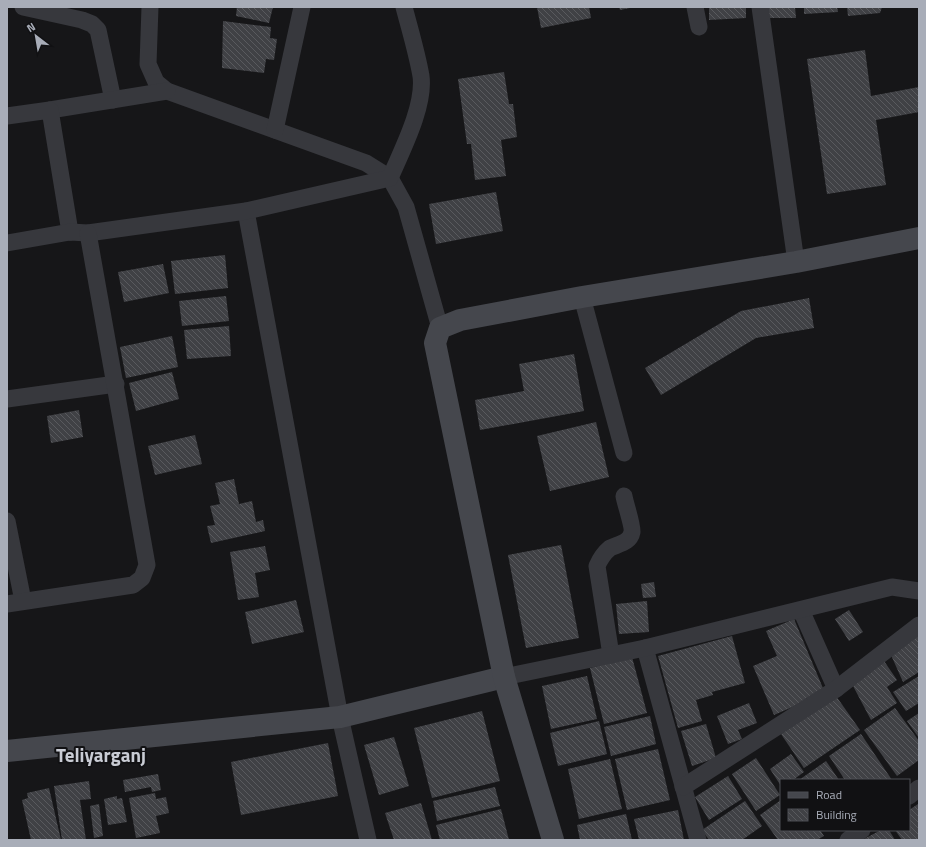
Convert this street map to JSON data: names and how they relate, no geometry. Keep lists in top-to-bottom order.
{
  "districts": ["Teliyarganj"],
  "legend": ["Road", "Building"],
  "north": "top left"
}
